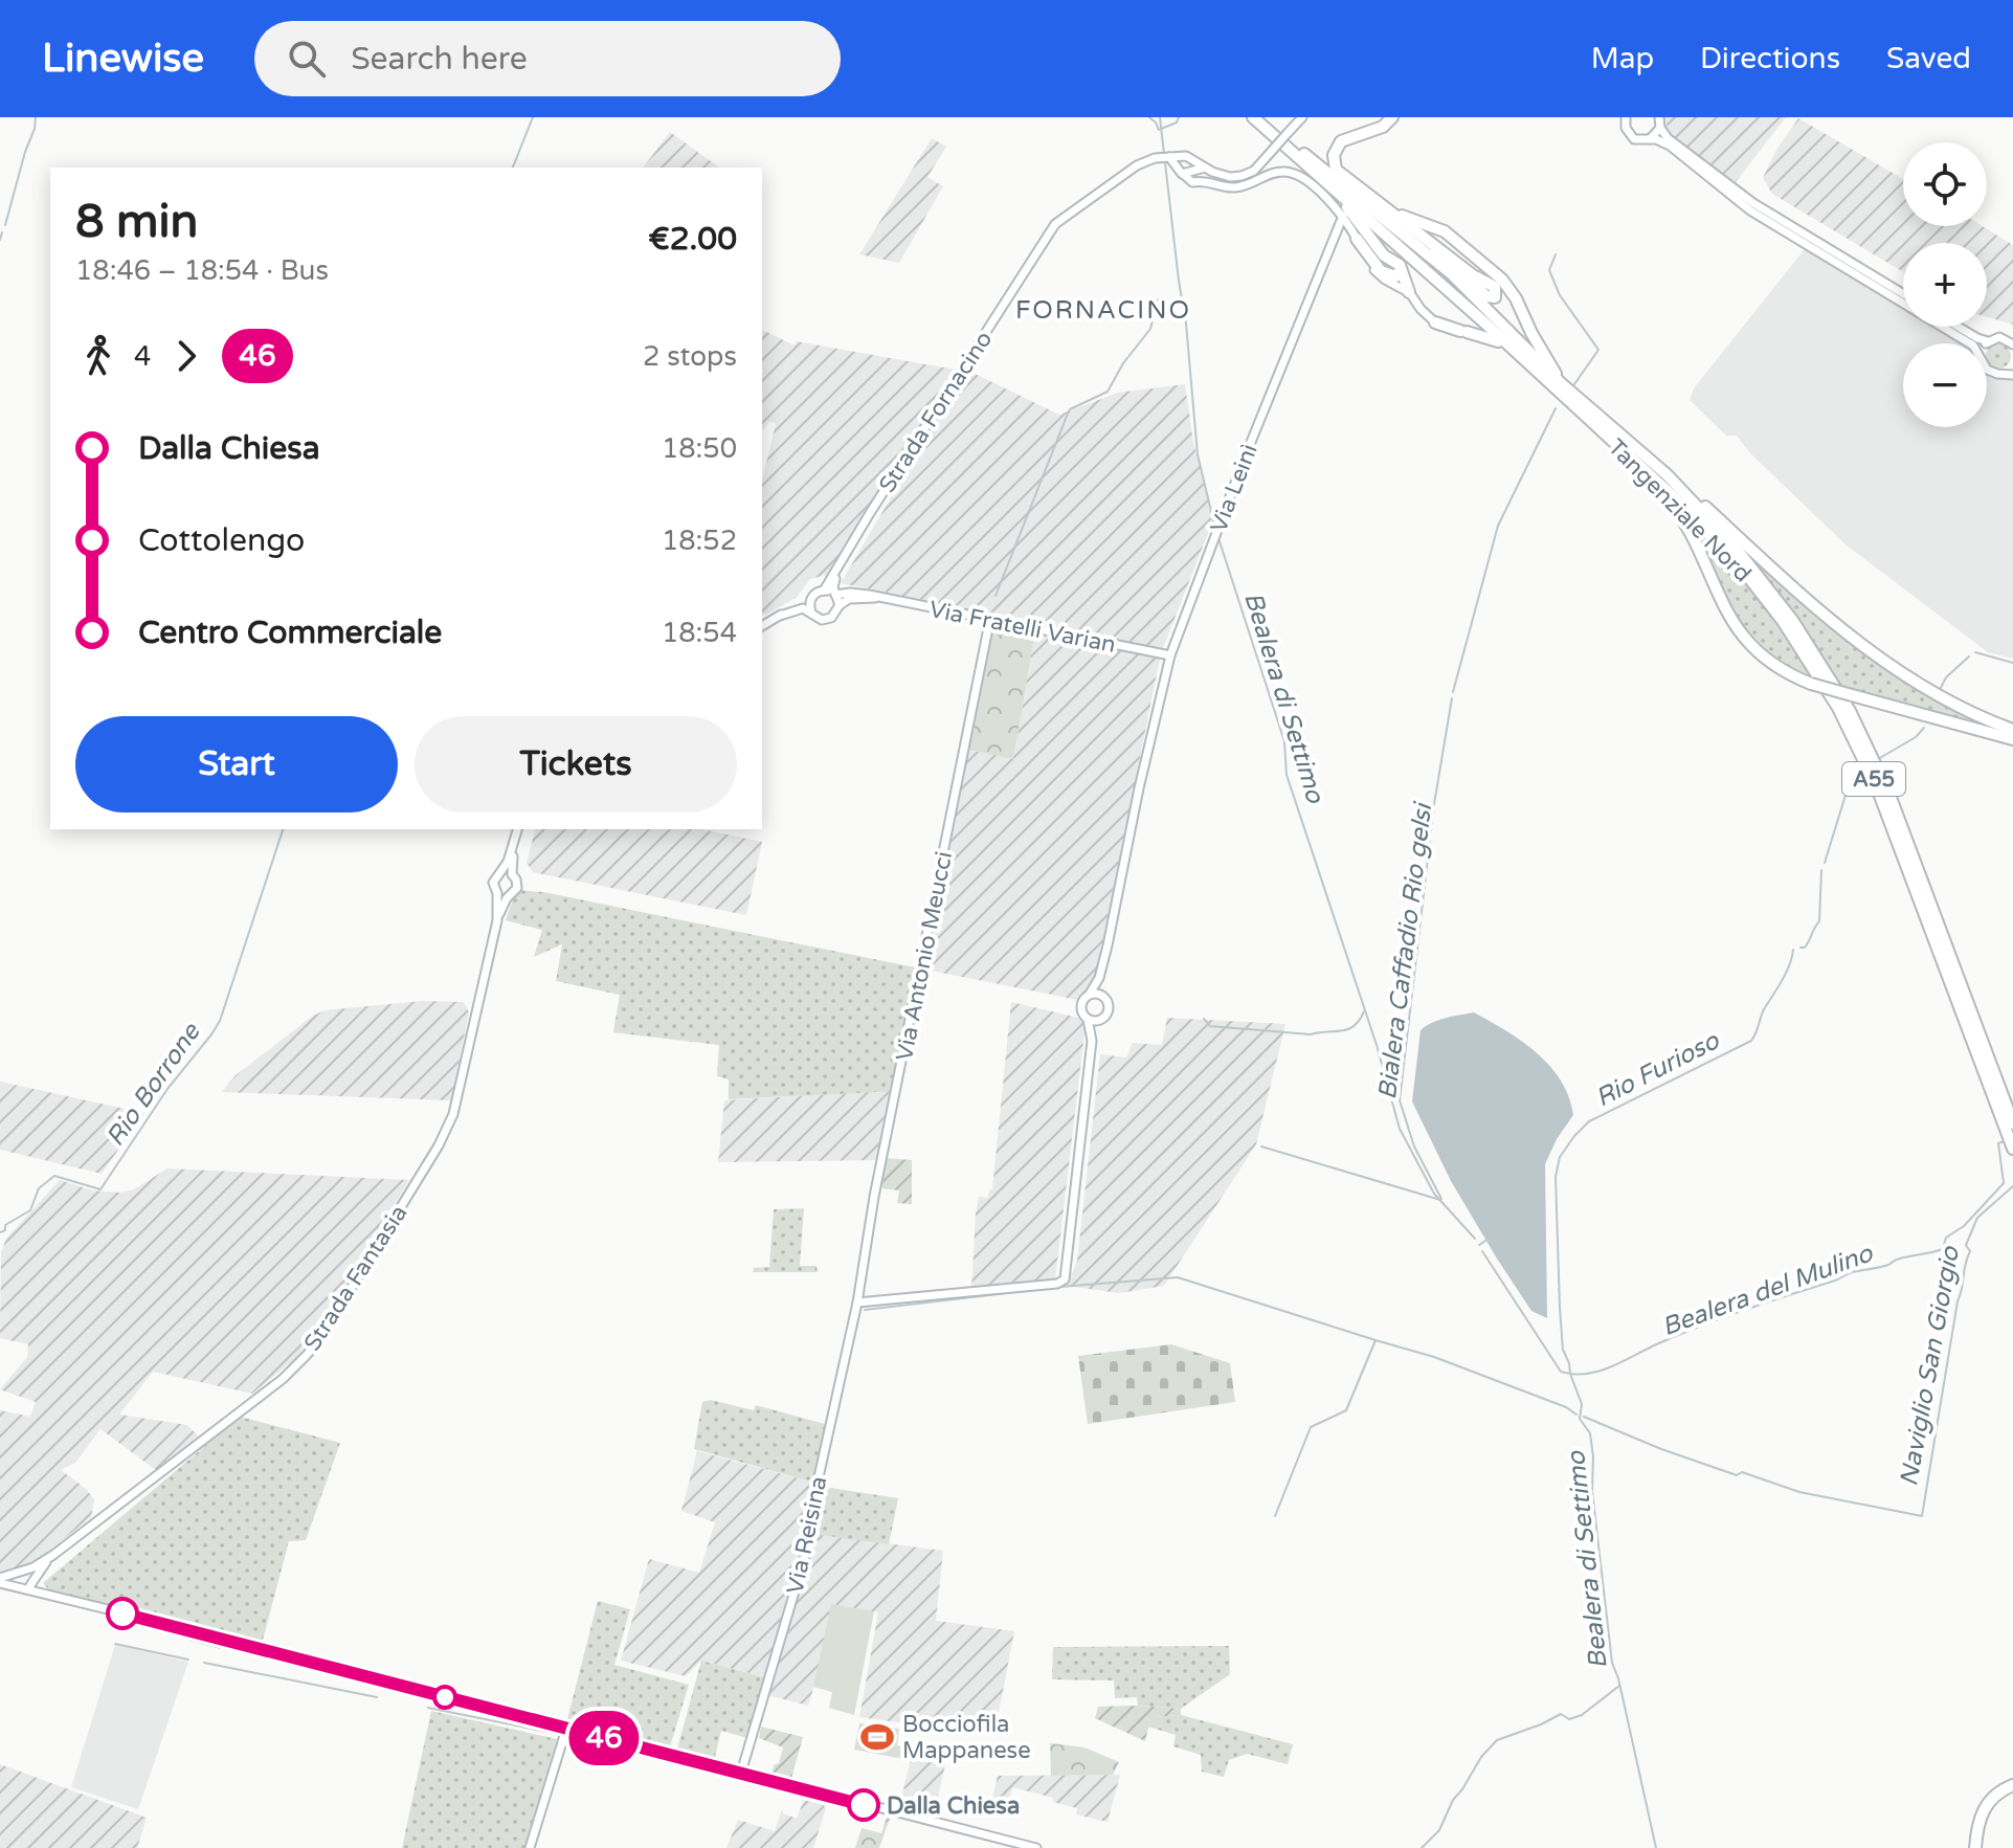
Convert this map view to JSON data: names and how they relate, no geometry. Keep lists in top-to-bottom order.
{
  "streets": {
    "highway": ["Tangenziale Nord", "A55"],
    "street": [
      "Strada Fornacino",
      "Via Leinì",
      "Via Fratelli Varian",
      "Via Antonio Meucci",
      "Strada Fantasia",
      "Via Reisina"
    ]
  },
  "crossings": [
    ["Strada Fornacino", "Via Fratelli Varian"],
    ["Via Leinì", "Via Fratelli Varian"],
    ["Tangenziale Nord", "A55"],
    ["Via Fratelli Varian", "Via Antonio Meucci"],
    ["Via Antonio Meucci", "Via Reisina"]
  ],
  "districts": ["FORNACINO"],
  "water": [
    "Bealera di Settimo",
    "Bialera Caffadio Rio gelsi",
    "Rio Furioso",
    "Rio Borrone",
    "Bealera del Mulino",
    "Naviglio San Giorgio"
  ],
  "places": {
    "sports": ["Bocciofila Mappanese"],
    "other": ["Dalla Chiesa"]
  },
  "lines": ["bus line 46"],
  "page": {
    "header": "Linewise",
    "search": "Search here",
    "nav": ["Map", "Directions", "Saved"],
    "on_map": "46",
    "map_buttons": ["+", "−"],
    "heading": ["8 min", "18:46 – 18:54 · Bus", "€2.00"],
    "legs": ["4", "46", "2 stops"],
    "list": [
      {
        "name": "Dalla Chiesa",
        "value": "18:50"
      },
      {
        "name": "Cottolengo",
        "value": "18:52"
      },
      {
        "name": "Centro Commerciale",
        "value": "18:54"
      }
    ],
    "buttons": ["Start", "Tickets"]
  }
}
